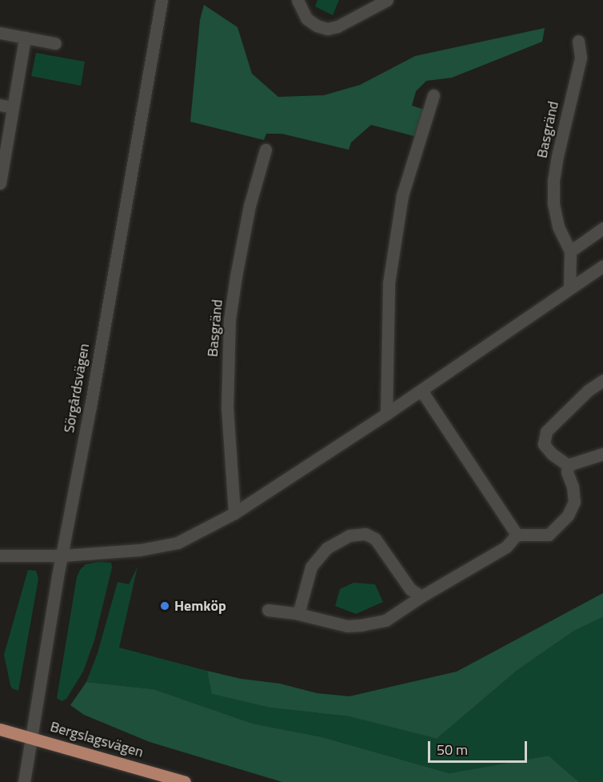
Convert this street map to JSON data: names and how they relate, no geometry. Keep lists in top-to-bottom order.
{
  "streets": {
    "main road": ["Bergslagsvägen"],
    "street": ["Basgränd", "Sörgårdsvägen"]
  },
  "crossings": [
    ["Sörgårdsvägen", "Bergslagsvägen"]
  ],
  "places": ["Hemköp"],
  "scale_bar": "50 m"
}
